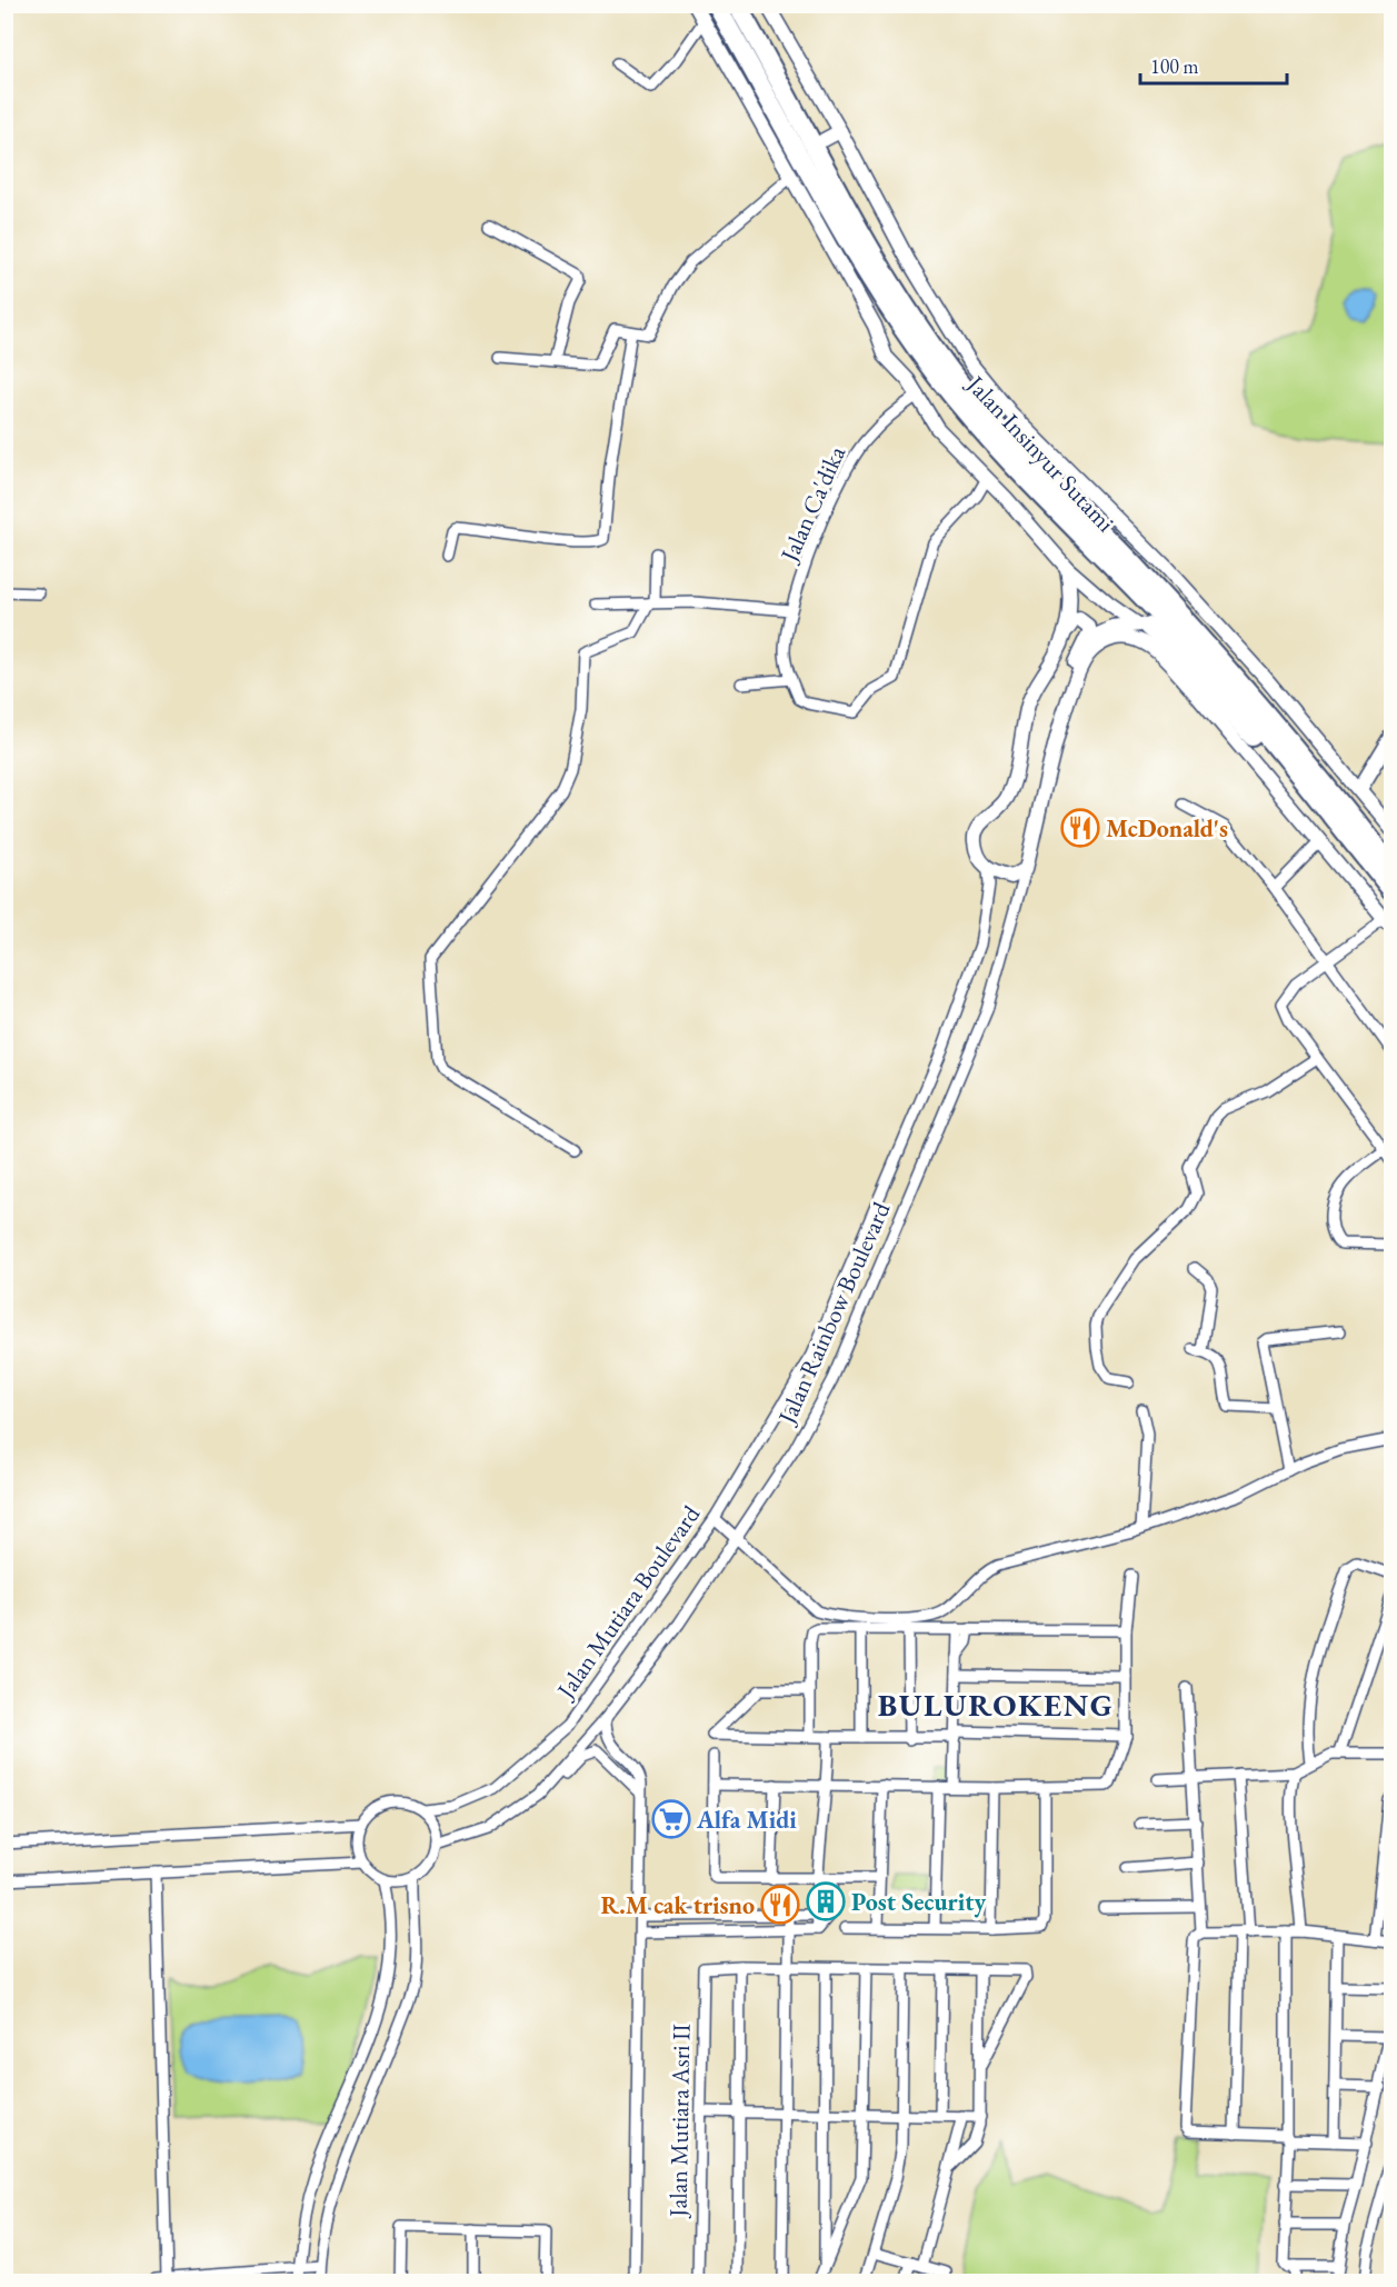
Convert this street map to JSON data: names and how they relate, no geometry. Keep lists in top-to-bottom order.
{
  "streets": {
    "highway": ["Jalan Insinyur Sutami"],
    "street": [
      "Jalan Ca'dika",
      "Jalan Rainbow Boulevard",
      "Jalan Mutiara Boulevard",
      "Jalan Mutiara Asri II"
    ]
  },
  "crossings": [
    ["Jalan Rainbow Boulevard", "Jalan Mutiara Boulevard"]
  ],
  "districts": ["BULUROKENG"],
  "places": {
    "restaurant": ["McDonald's", "R.M cak trisno"],
    "supermarket": ["Alfa Midi"],
    "building": ["Post Security"]
  },
  "scale_bar": "100 m"
}
